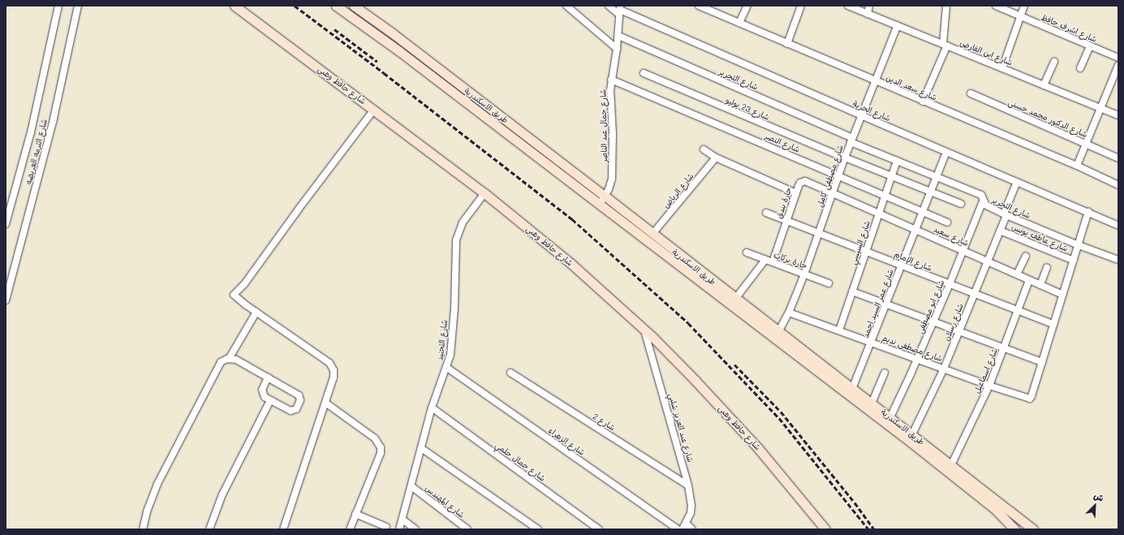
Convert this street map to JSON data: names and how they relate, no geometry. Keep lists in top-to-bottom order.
{
  "streets": {
    "main road": ["شارع حافظ وهبى", "طريق الاسكندرية"],
    "street": [
      "شارع اشرف حافظ",
      "شارع ابن الفارض",
      "شارع التحرير",
      "شارع سعد الدين",
      "شارع 23 يوليو",
      "شارع الحرية",
      "شارع الدكتور محمد حسنى",
      "شارع جمال عبد الناصر",
      "شارع النصر",
      "شارع الترعه العريضه",
      "شارع مصطفى كامل",
      "شارع الرياض",
      "حارة بندق",
      "شارع سعيد",
      "شارع عاطف يونس",
      "شارع السيسي",
      "حارة بركات",
      "شارع الإمام",
      "شارع عمر السيد احمد",
      "شارع ابو مصطفى",
      "شارع رسلان",
      "شارع التجنيد",
      "شارع مصطفى نديم",
      "شارع اسماعيل",
      "شارع 2",
      "شارع عبد العزيز شلبي",
      "شارع الزهراء",
      "شارع جمال حلمي",
      "شارع المهندس"
    ]
  },
  "crossings": [
    ["شارع ابن الفارض", "شارع مصطفى كامل"],
    ["شارع التحرير", "شارع جمال عبد الناصر"],
    ["شارع التحرير", "شارع مصطفى كامل"],
    ["شارع التحرير", "شارع السيسي"],
    ["شارع التحرير", "شارع عمر السيد احمد"],
    ["شارع التحرير", "شارع ابو مصطفى"],
    ["شارع التحرير", "شارع رسلان"],
    ["شارع حافظ وهبى", "شارع التجنيد"],
    ["شارع حافظ وهبى", "شارع عبد العزيز شلبي"],
    ["شارع سعد الدين", "شارع مصطفى كامل"],
    ["طريق الاسكندرية", "شارع جمال عبد الناصر"],
    ["طريق الاسكندرية", "شارع مصطفى كامل"],
    ["طريق الاسكندرية", "شارع الرياض"],
    ["طريق الاسكندرية", "شارع عمر السيد احمد"],
    ["طريق الاسكندرية", "شارع ابو مصطفى"],
    ["طريق الاسكندرية", "شارع رسلان"],
    ["طريق الاسكندرية", "شارع اسماعيل"],
    ["شارع 23 يوليو", "شارع مصطفى كامل"],
    ["شارع 23 يوليو", "شارع السيسي"],
    ["شارع 23 يوليو", "شارع عمر السيد احمد"],
    ["شارع الحرية", "شارع جمال عبد الناصر"],
    ["شارع الحرية", "شارع مصطفى كامل"],
    ["شارع الحرية", "شارع عمر السيد احمد"],
    ["شارع الحرية", "شارع رسلان"],
    ["شارع جمال عبد الناصر", "شارع النصر"],
    ["شارع النصر", "شارع مصطفى كامل"],
    ["شارع النصر", "شارع السيسي"],
    ["شارع النصر", "شارع عمر السيد احمد"],
    ["شارع مصطفى كامل", "حارة بندق"],
    ["شارع مصطفى كامل", "شارع سعيد"],
    ["شارع مصطفى كامل", "حارة بركات"],
    ["شارع مصطفى كامل", "شارع الإمام"],
    ["شارع مصطفى كامل", "شارع مصطفى نديم"],
    ["حارة بندق", "شارع سعيد"],
    ["حارة بندق", "حارة بركات"],
    ["حارة بندق", "شارع الإمام"],
    ["شارع سعيد", "شارع السيسي"],
    ["شارع سعيد", "شارع عمر السيد احمد"],
    ["شارع سعيد", "شارع ابو مصطفى"],
    ["شارع سعيد", "شارع رسلان"],
    ["شارع سعيد", "شارع اسماعيل"],
    ["شارع عاطف يونس", "شارع رسلان"],
    ["شارع السيسي", "شارع الإمام"],
    ["شارع السيسي", "شارع مصطفى نديم"],
    ["شارع الإمام", "شارع عمر السيد احمد"],
    ["شارع الإمام", "شارع ابو مصطفى"],
    ["شارع الإمام", "شارع رسلان"],
    ["شارع الإمام", "شارع اسماعيل"],
    ["شارع عمر السيد احمد", "شارع مصطفى نديم"],
    ["شارع ابو مصطفى", "شارع مصطفى نديم"],
    ["شارع رسلان", "شارع مصطفى نديم"],
    ["شارع التجنيد", "شارع الزهراء"],
    ["شارع التجنيد", "شارع جمال حلمي"],
    ["شارع التجنيد", "شارع المهندس"],
    ["شارع مصطفى نديم", "شارع اسماعيل"],
    ["شارع 2", "شارع عبد العزيز شلبي"]
  ],
  "north": "top right"
}
